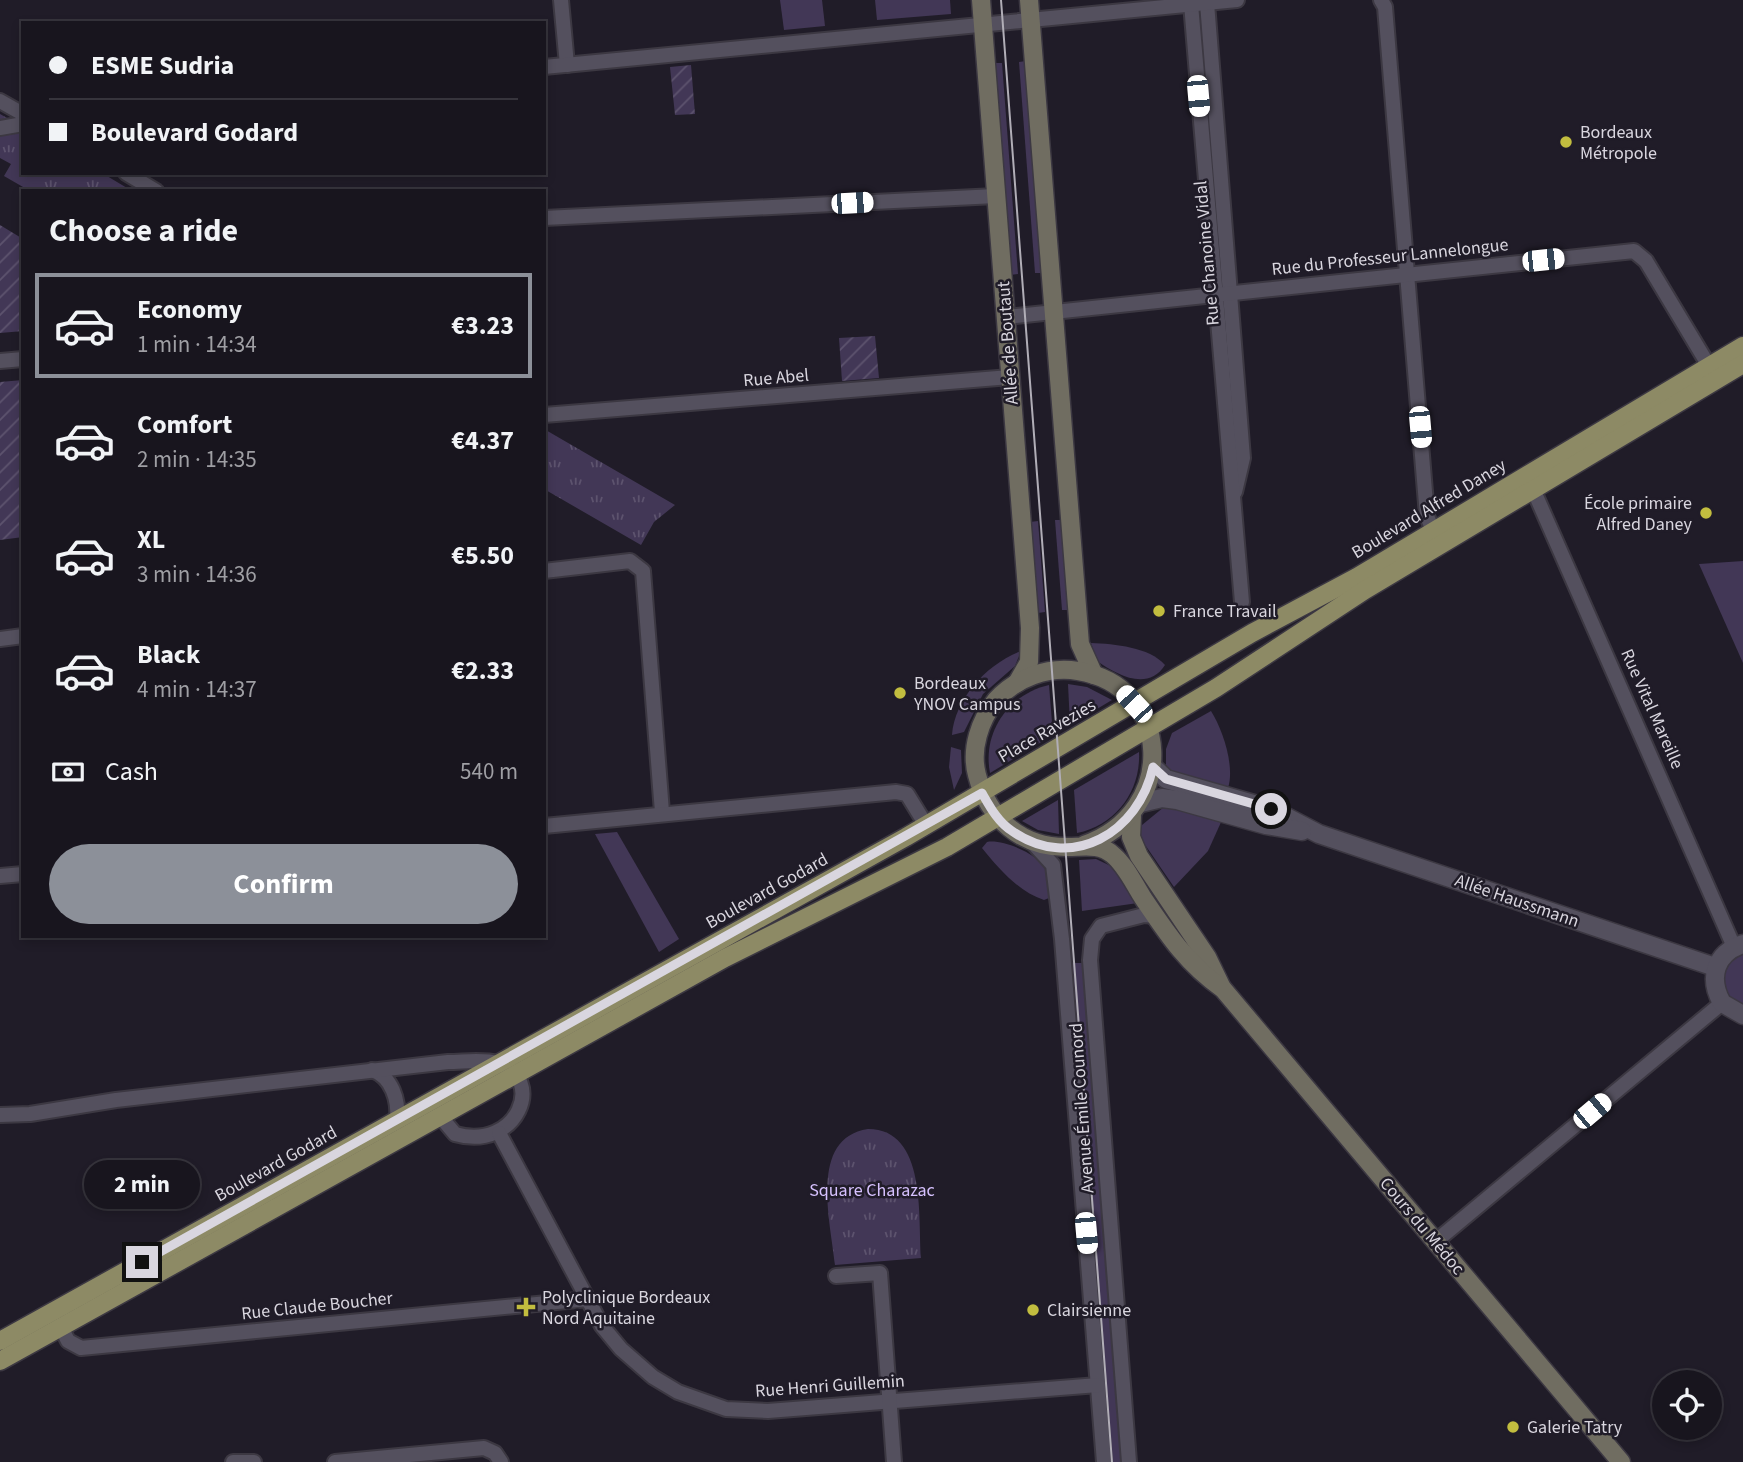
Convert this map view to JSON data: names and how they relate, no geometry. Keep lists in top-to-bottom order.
{
  "streets": {
    "main road": [
      "Allée de Boutaut",
      "Boulevard Alfred Daney",
      "Place Ravezies",
      "Boulevard Godard",
      "Cours du Médoc"
    ],
    "street": [
      "Rue Chanoine Vidal",
      "Rue du Professeur Lannelongue",
      "Rue Abel",
      "Rue Vital Mareille",
      "Allée Haussmann",
      "Avenue Émile Counord",
      "Rue Claude Boucher",
      "Rue Henri Guillemin"
    ]
  },
  "crossings": [
    ["Rue Chanoine Vidal", "Rue du Professeur Lannelongue"],
    ["Rue du Professeur Lannelongue", "Allée de Boutaut"],
    ["Rue du Professeur Lannelongue", "Boulevard Alfred Daney"],
    ["Allée de Boutaut", "Rue Abel"],
    ["Allée de Boutaut", "Place Ravezies"],
    ["Boulevard Alfred Daney", "Rue Vital Mareille"],
    ["Boulevard Alfred Daney", "Place Ravezies"],
    ["Place Ravezies", "Boulevard Godard"],
    ["Place Ravezies", "Allée Haussmann"],
    ["Place Ravezies", "Avenue Émile Counord"],
    ["Place Ravezies", "Cours du Médoc"],
    ["Allée Haussmann", "Cours du Médoc"],
    ["Avenue Émile Counord", "Cours du Médoc"],
    ["Avenue Émile Counord", "Rue Henri Guillemin"],
    ["Rue Claude Boucher", "Rue Henri Guillemin"]
  ],
  "parks": ["Square Charazac"],
  "places": {
    "other": [
      "Bordeaux Métropole",
      "École primaire Alfred Daney",
      "France Travail",
      "Bordeaux YNOV Campus",
      "Clairsienne",
      "Galerie Tatry"
    ],
    "health": ["Polyclinique Bordeaux Nord Aquitaine"]
  },
  "page": {
    "banner": ["ESME Sudria", "Boulevard Godard"],
    "heading": "Choose a ride",
    "list": [
      {
        "name": "Economy",
        "note": "1 min · 14:34",
        "value": "€3.23"
      },
      {
        "name": "Comfort",
        "note": "2 min · 14:35",
        "value": "€4.37"
      },
      {
        "name": "XL",
        "note": "3 min · 14:36",
        "value": "€5.50"
      },
      {
        "name": "Black",
        "note": "4 min · 14:37",
        "value": "€2.33"
      }
    ],
    "pay": ["Cash", "540 m"],
    "buttons": "Confirm",
    "bubble": "2 min"
  }
}
